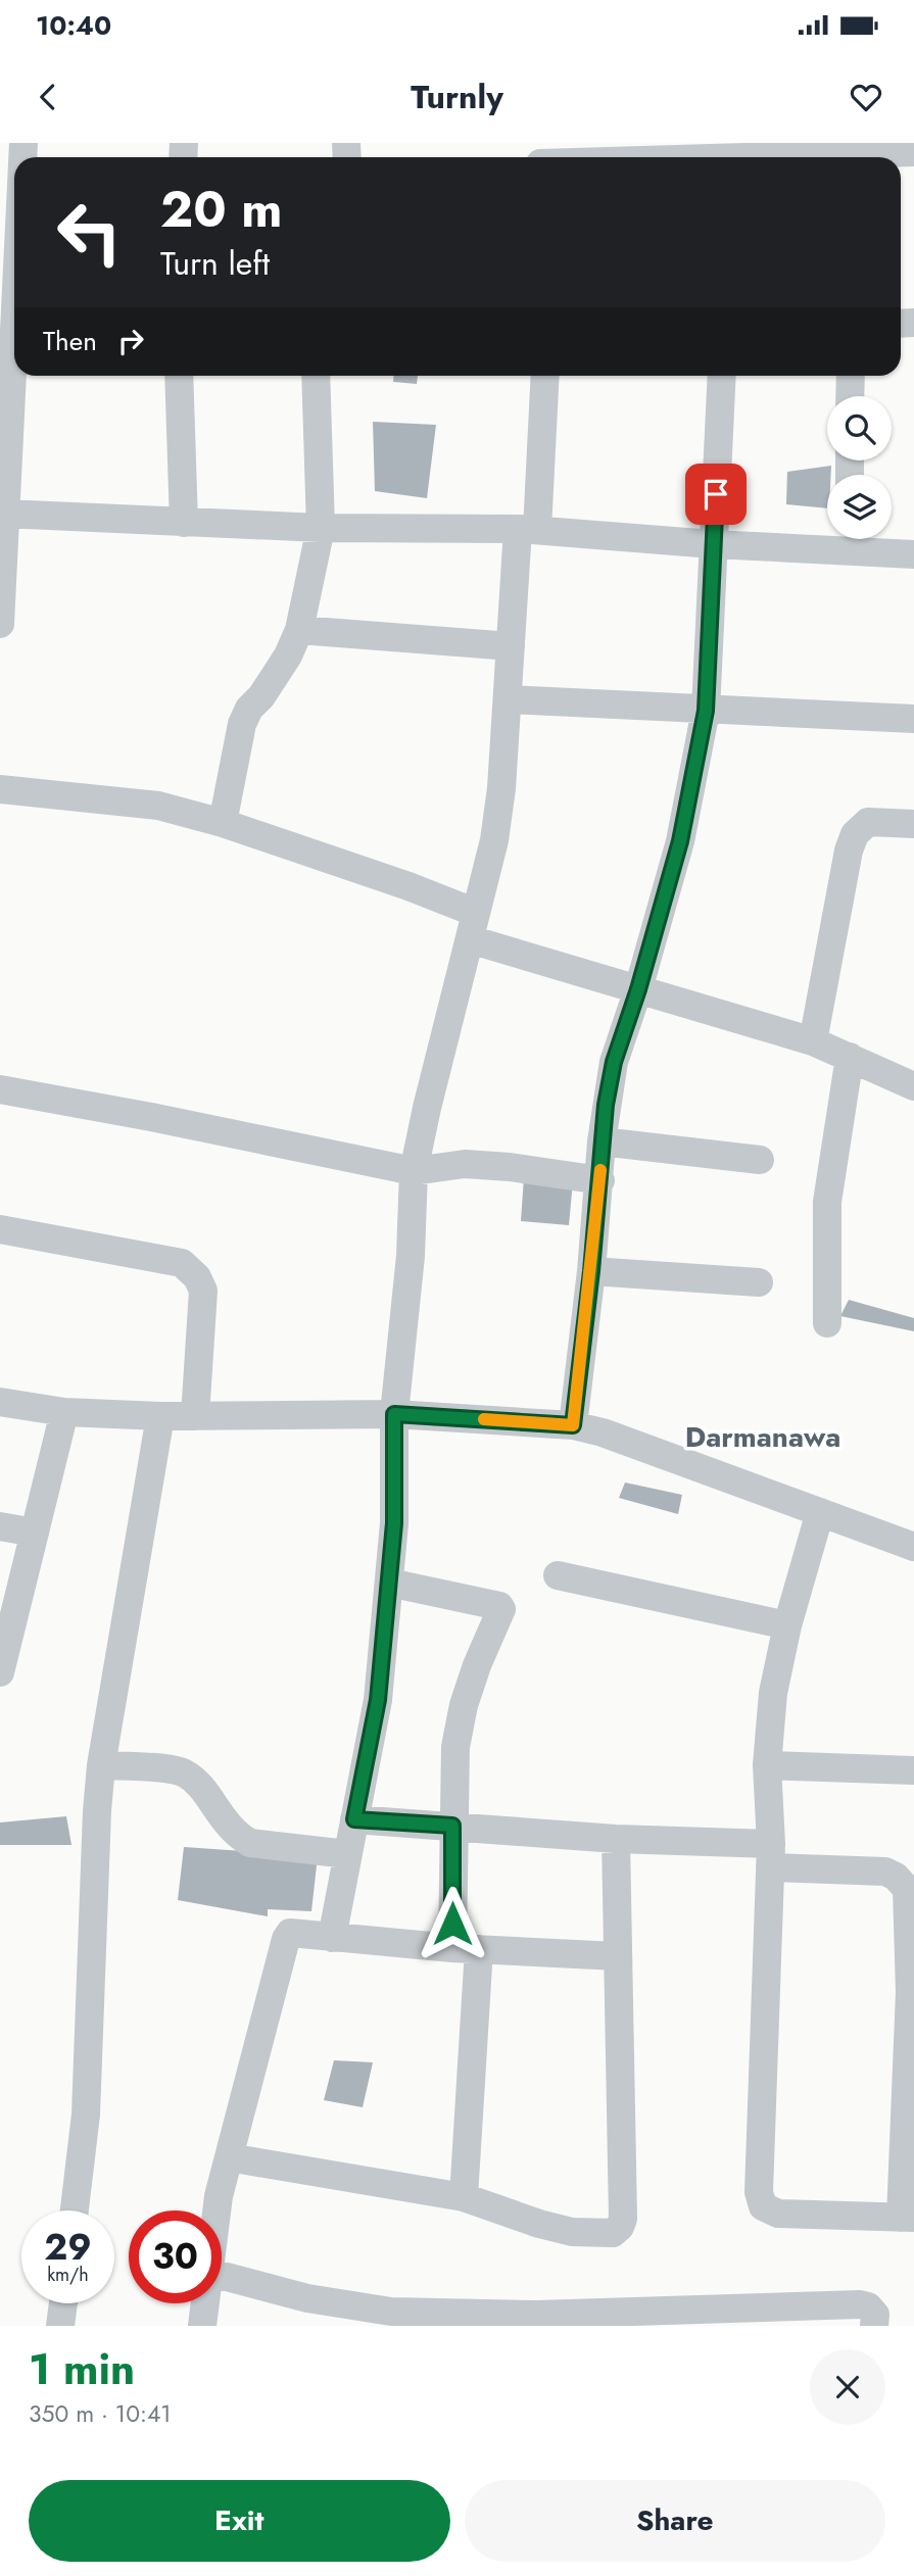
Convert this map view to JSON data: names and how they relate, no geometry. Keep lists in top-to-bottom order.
{
  "districts": ["Darmanawa"],
  "page": {
    "status": "10:40",
    "header": "Turnly",
    "turn": ["20 m", "Turn left"],
    "then": "Then",
    "speed": "29 km/h",
    "limit": "30",
    "heading": ["1 min", "350 m · 10:41"],
    "buttons": ["Exit", "Share"]
  }
}
